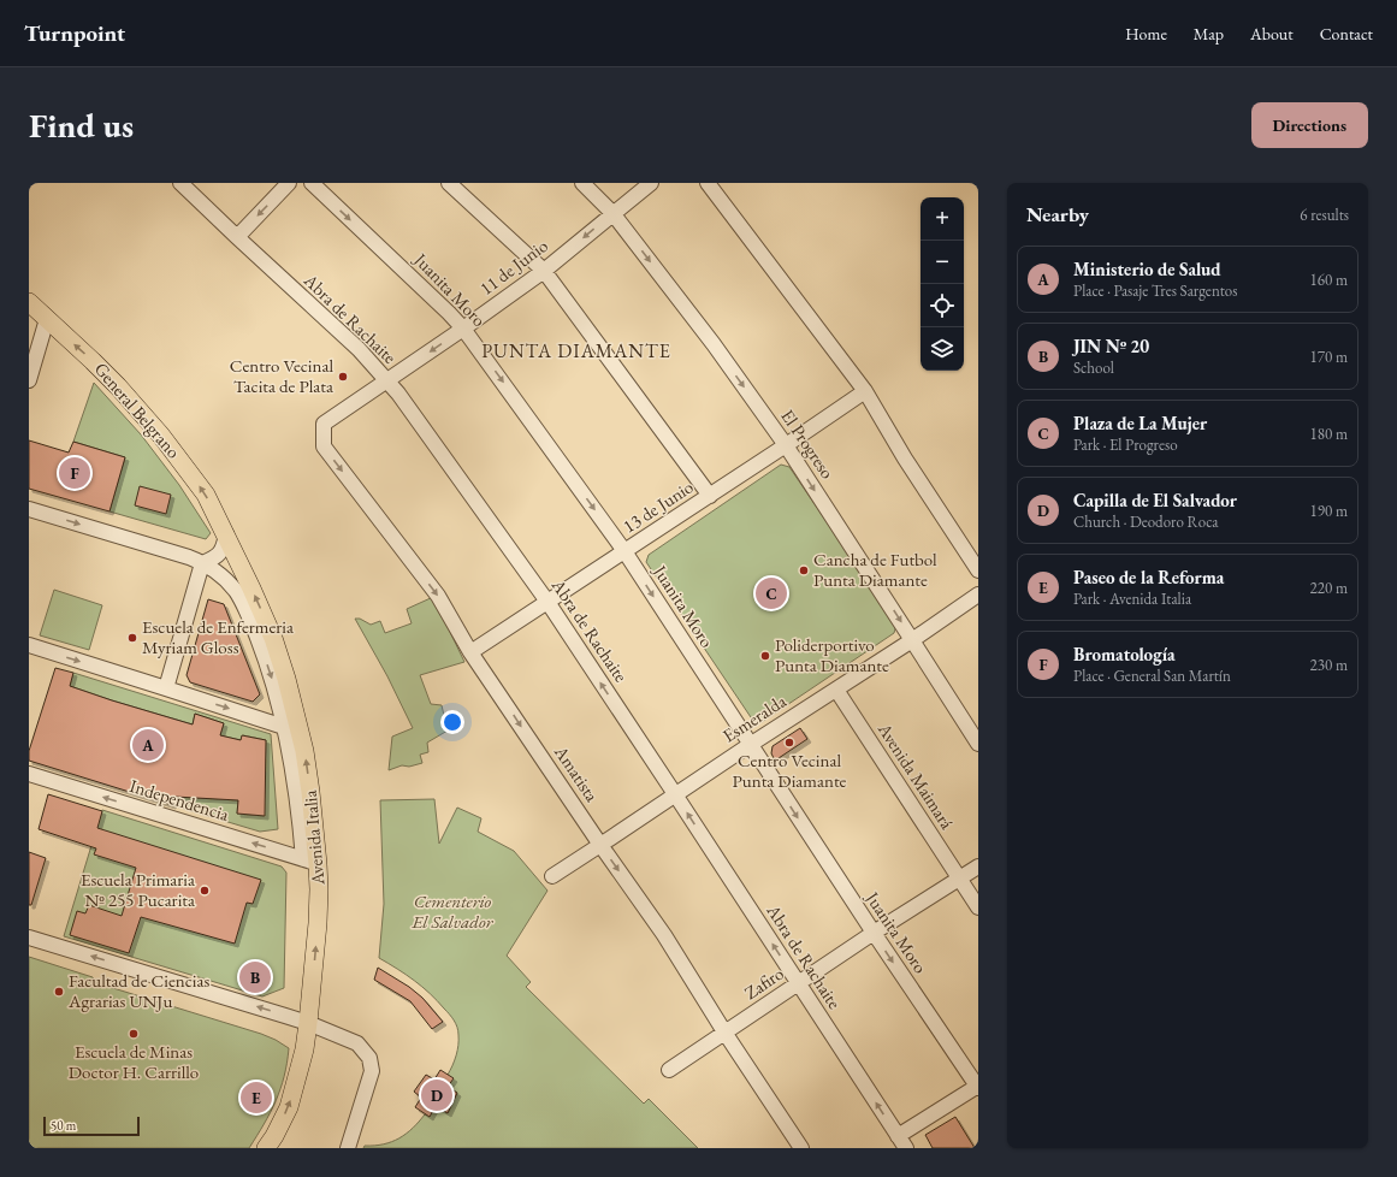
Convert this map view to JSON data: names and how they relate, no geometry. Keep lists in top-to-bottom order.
{
  "streets": {
    "main road": ["General Belgrano", "Avenida Italia"],
    "street": [
      "11 de Junio",
      "Juanita Moro",
      "Abra de Rachaite",
      "El Progreso",
      "13 de Junio",
      "Esmeralda",
      "Amatista",
      "Avenida Maimará",
      "Independencia",
      "Zafiro"
    ]
  },
  "crossings": [
    ["11 de Junio", "Juanita Moro"],
    ["11 de Junio", "Abra de Rachaite"],
    ["11 de Junio", "El Progreso"],
    ["11 de Junio", "Amatista"],
    ["Juanita Moro", "13 de Junio"],
    ["Juanita Moro", "Esmeralda"],
    ["Juanita Moro", "Zafiro"],
    ["Abra de Rachaite", "13 de Junio"],
    ["Abra de Rachaite", "Esmeralda"],
    ["Abra de Rachaite", "Zafiro"],
    ["General Belgrano", "Avenida Italia"],
    ["El Progreso", "13 de Junio"],
    ["El Progreso", "Esmeralda"],
    ["13 de Junio", "Amatista"],
    ["Esmeralda", "Amatista"],
    ["Esmeralda", "Avenida Maimará"],
    ["Amatista", "Zafiro"],
    ["Avenida Maimará", "Zafiro"],
    ["Independencia", "Avenida Italia"]
  ],
  "one_way": [
    "11 de Junio",
    "Abra de Rachaite",
    "General Belgrano",
    "Amatista"
  ],
  "districts": ["PUNTA DIAMANTE"],
  "parks": ["Cementerio El Salvador"],
  "places": [
    "Centro Vecinal Tacita de Plata",
    "Cancha de Futbol Punta Diamante",
    "Escuela de Enfermeria Myriam Gloss",
    "Poliderportivo Punta Diamante",
    "Centro Vecinal Punta Diamante",
    "Escuela Primaria Nº 255 Pucarita",
    "Facultad de Ciencias Agrarias UNJu",
    "Escuela de Minas Doctor H. Carrillo"
  ],
  "scale_bar": "50 m",
  "page": {
    "header": "Turnpoint",
    "nav": [
      "Home",
      "Map",
      "About",
      "Contact"
    ],
    "buttons": "Directions",
    "title": "Find us",
    "heading": ["Nearby", "6 results"],
    "map_buttons": ["+", "−"],
    "list": [
      {
        "mark": "A",
        "name": "Ministerio de Salud",
        "note": "Place · Pasaje Tres Sargentos",
        "value": "160 m"
      },
      {
        "mark": "B",
        "name": "JIN Nº 20",
        "note": "School",
        "value": "170 m"
      },
      {
        "mark": "C",
        "name": "Plaza de La Mujer",
        "note": "Park · El Progreso",
        "value": "180 m"
      },
      {
        "mark": "D",
        "name": "Capilla de El Salvador",
        "note": "Church · Deodoro Roca",
        "value": "190 m"
      },
      {
        "mark": "E",
        "name": "Paseo de la Reforma",
        "note": "Park · Avenida Italia",
        "value": "220 m"
      },
      {
        "mark": "F",
        "name": "Bromatología",
        "note": "Place · General San Martín",
        "value": "230 m"
      }
    ],
    "pins": [
      "F",
      "C",
      "A",
      "B",
      "D",
      "E"
    ],
    "scale": "50 m"
  }
}
